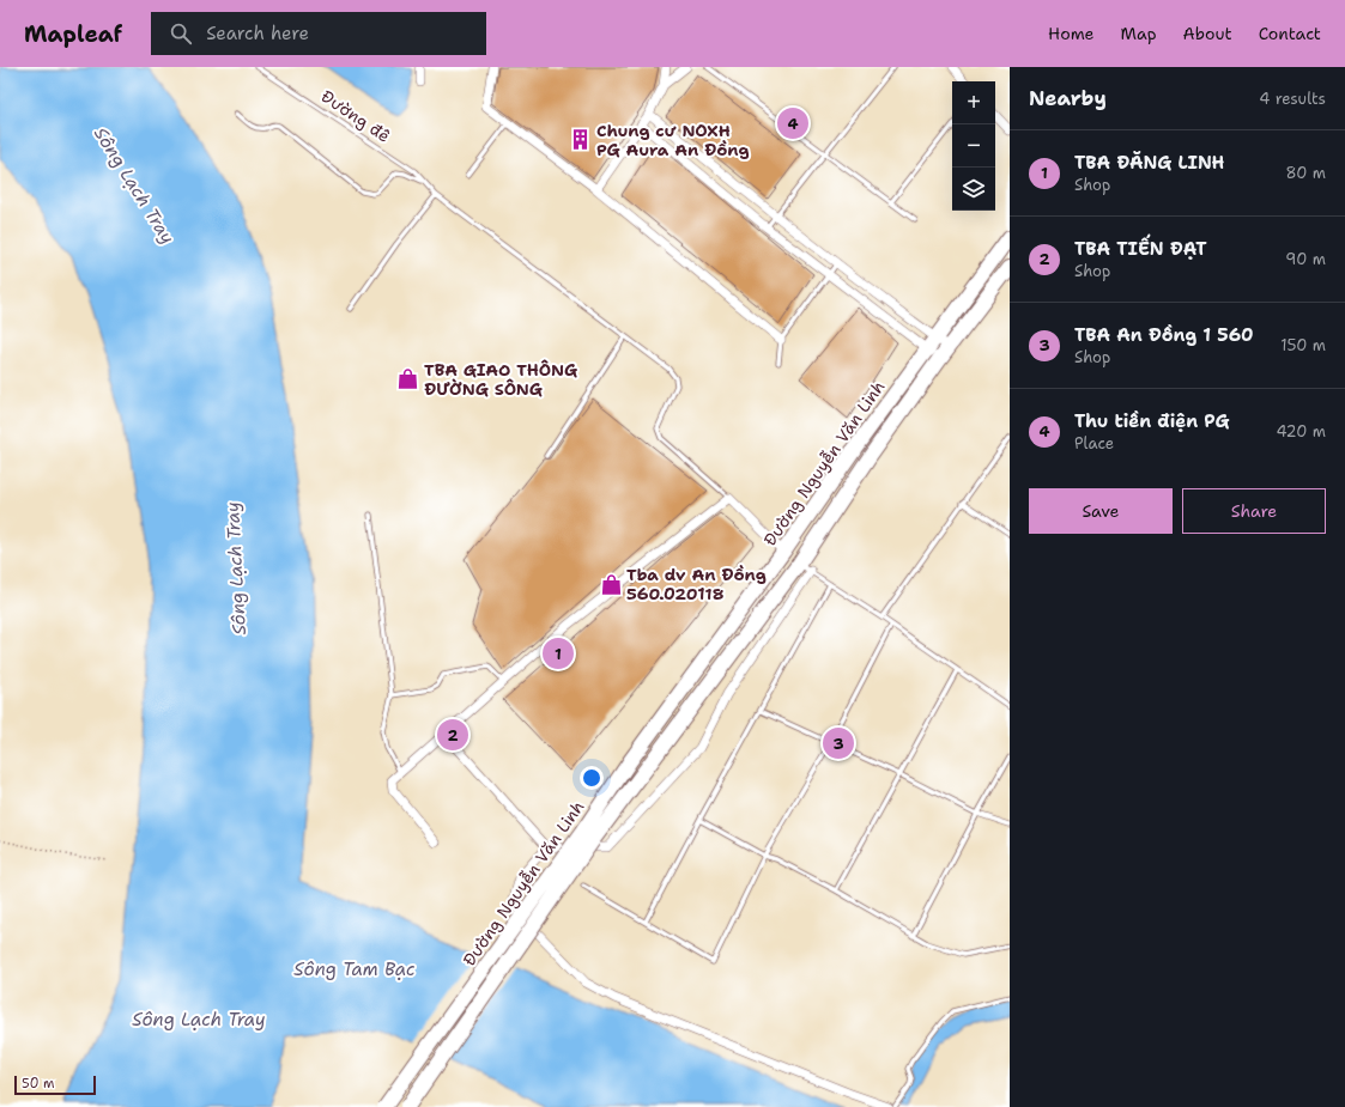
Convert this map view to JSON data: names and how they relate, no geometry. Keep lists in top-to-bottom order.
{
  "streets": {
    "highway": ["Đường Nguyễn Văn Linh"],
    "lane": ["Đường đê"]
  },
  "water": ["Sông Lạch Tray", "Sông Tam Bạc"],
  "places": {
    "building": ["Chung cư NOXH PG Aura An Đồng"],
    "shop": ["TBA GIAO THÔNG ĐƯỜNG SÔNG", "Tba dv An Đồng 560.020118"]
  },
  "scale_bar": "50 m",
  "page": {
    "header": "Mapleaf",
    "search": "Search here",
    "nav": [
      "Home",
      "Map",
      "About",
      "Contact"
    ],
    "heading": ["Nearby", "4 results"],
    "map_buttons": ["+", "−"],
    "pins": [
      "4",
      "1",
      "2",
      "3"
    ],
    "list": [
      {
        "mark": "1",
        "name": "TBA ĐĂNG LINH",
        "note": "Shop",
        "value": "80 m"
      },
      {
        "mark": "2",
        "name": "TBA TIẾN ĐẠT",
        "note": "Shop",
        "value": "90 m"
      },
      {
        "mark": "3",
        "name": "TBA An Đồng 1 560",
        "note": "Shop",
        "value": "150 m"
      },
      {
        "mark": "4",
        "name": "Thu tiền điện PG",
        "note": "Place",
        "value": "420 m"
      }
    ],
    "buttons": ["Save", "Share"],
    "scale": "50 m"
  }
}
